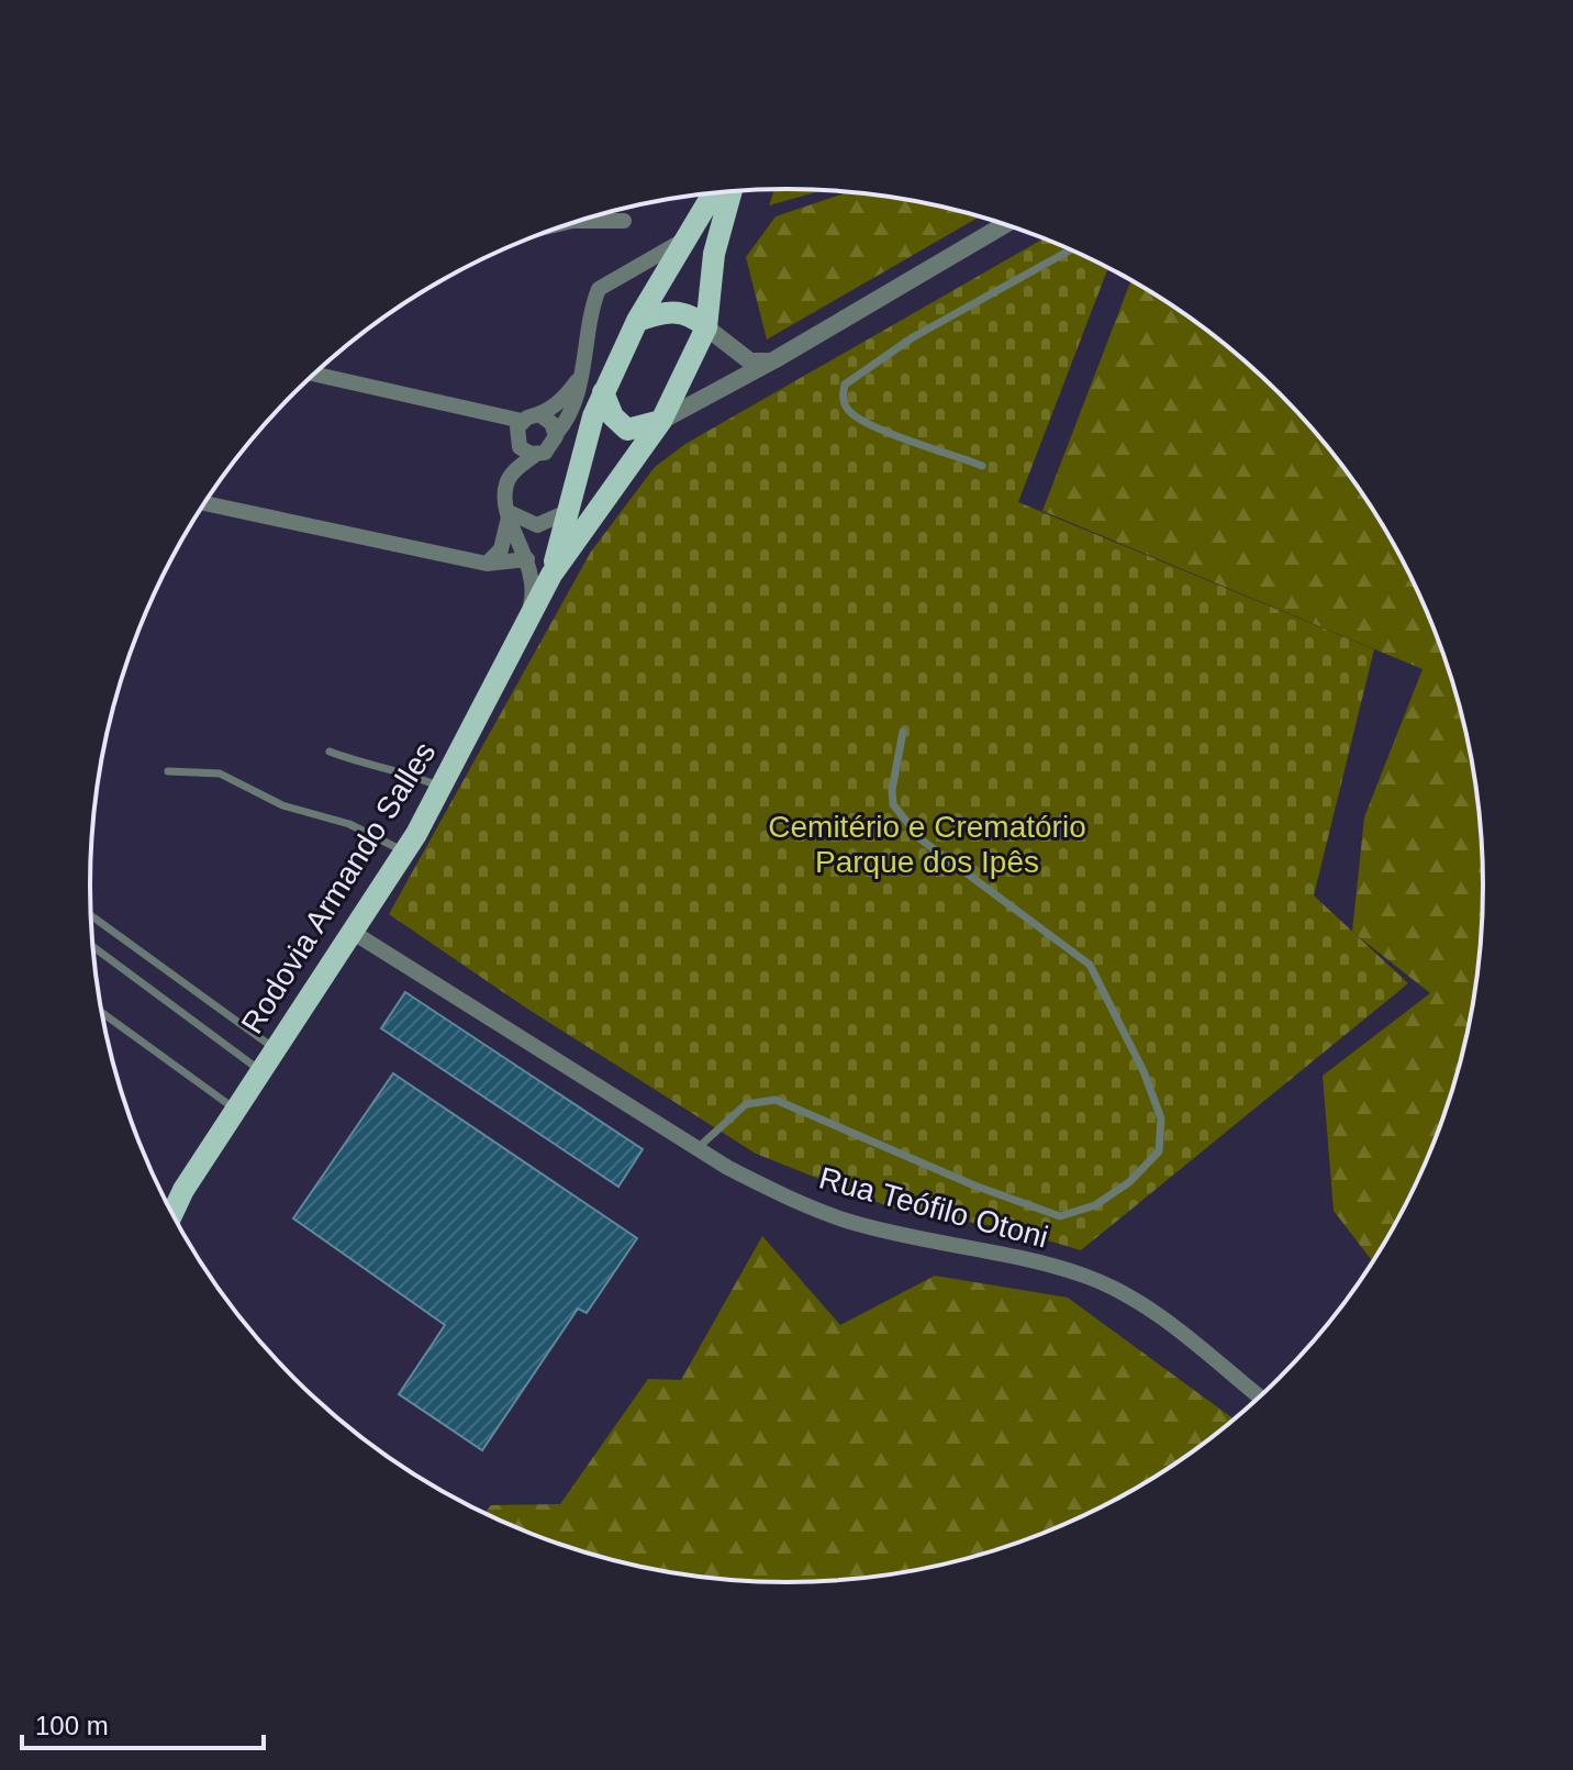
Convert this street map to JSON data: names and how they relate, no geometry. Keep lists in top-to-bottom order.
{
  "streets": {
    "main road": ["Rodovia Armando Salles"],
    "street": ["Rua Teófilo Otoni"]
  },
  "crossings": [
    ["Rodovia Armando Salles", "Rua Teófilo Otoni"]
  ],
  "parks": ["Cemitério e Crematório Parque dos Ipês"],
  "scale_bar": "100 m"
}
